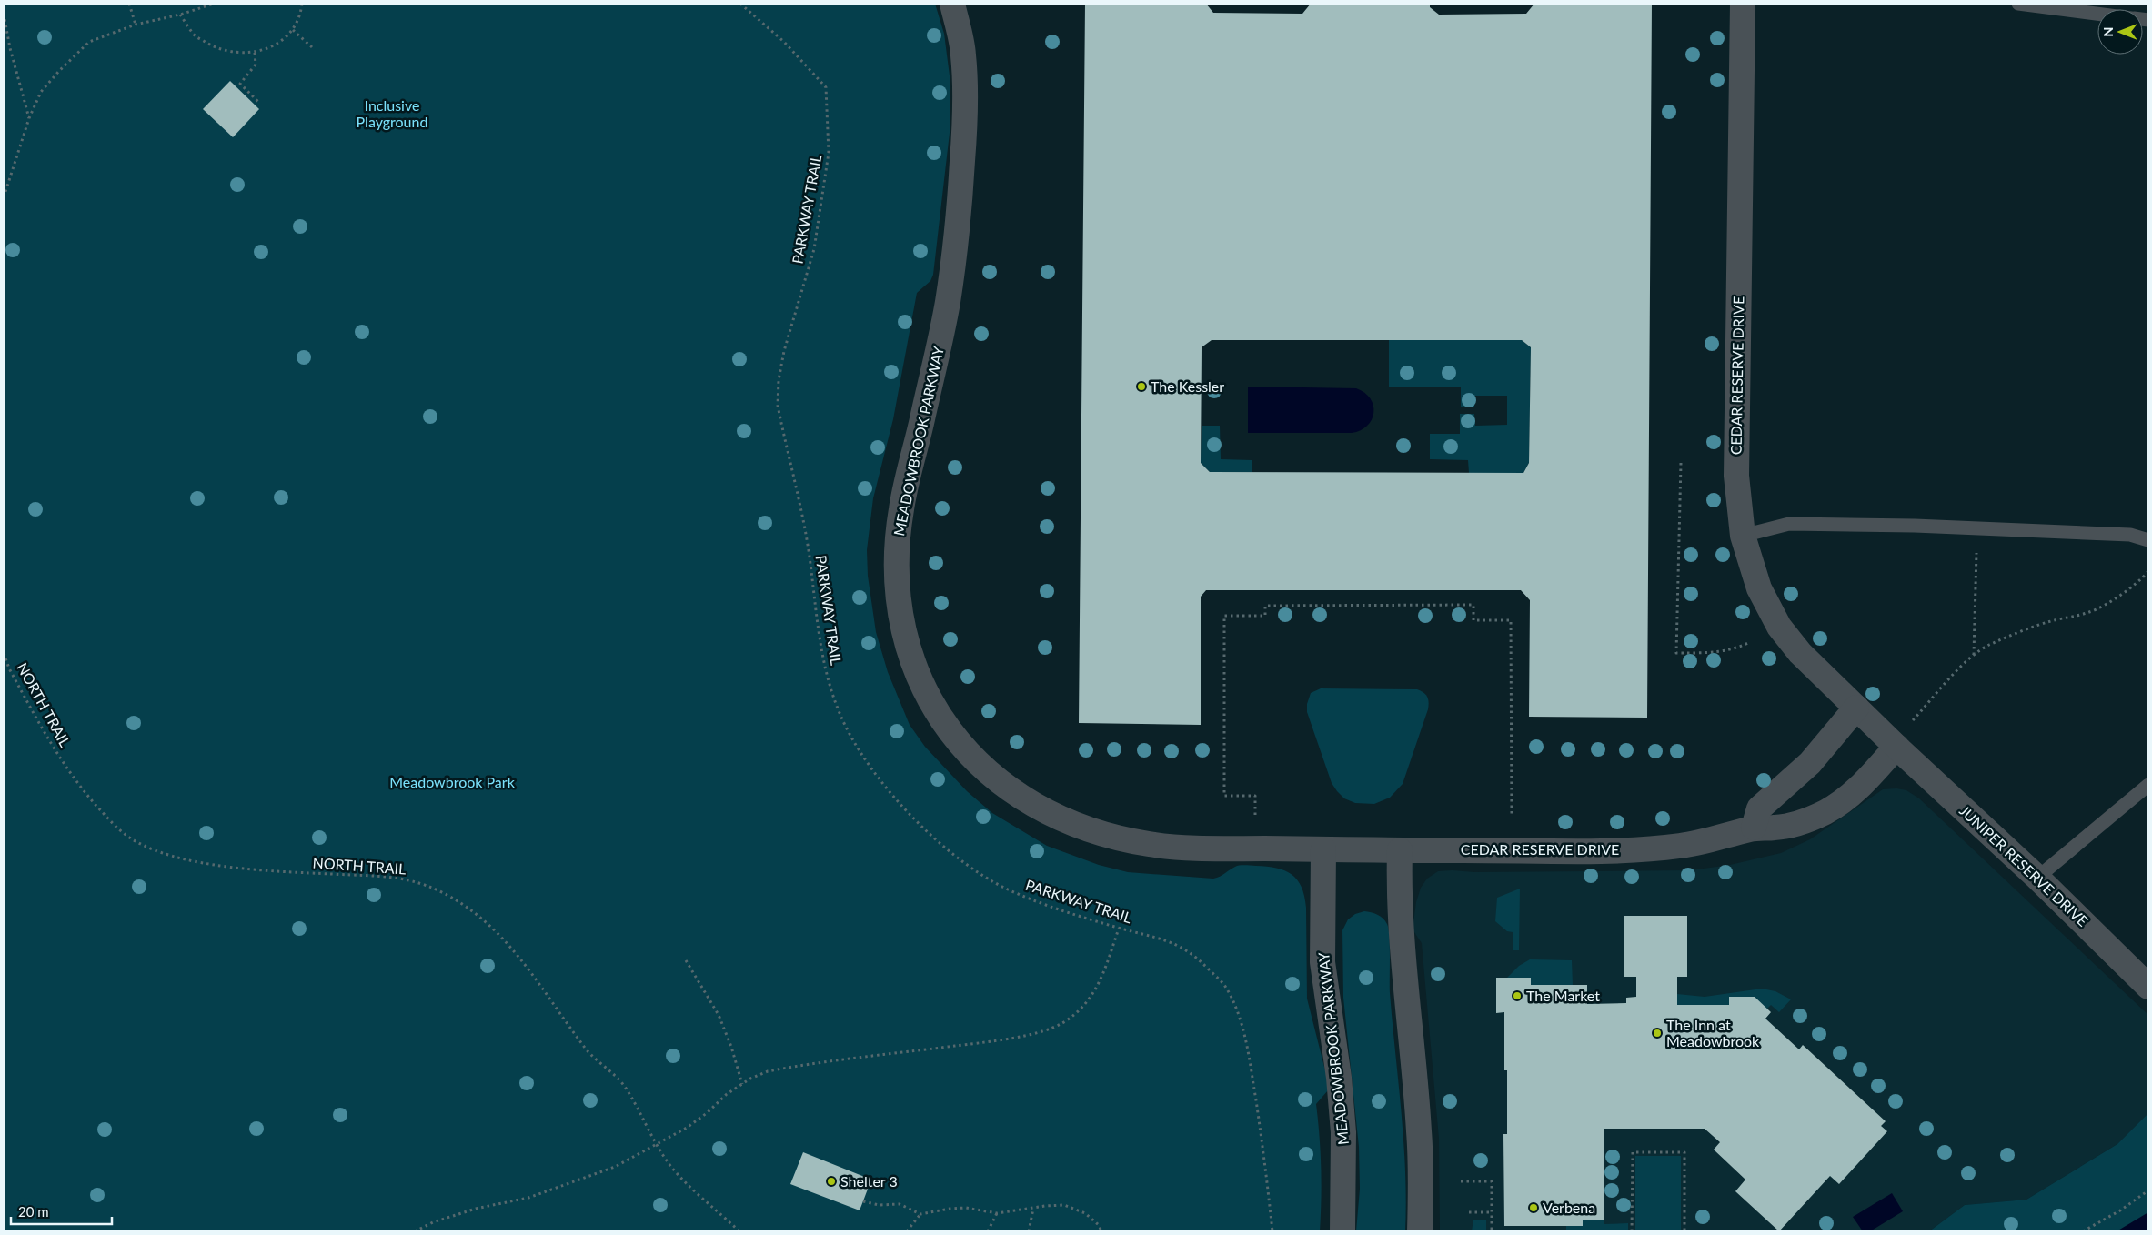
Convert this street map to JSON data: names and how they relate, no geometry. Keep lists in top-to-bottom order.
{
  "streets": {
    "street": ["CEDAR RESERVE DRIVE", "MEADOWBROOK PARKWAY", "JUNIPER RESERVE DRIVE"],
    "path": ["PARKWAY TRAIL", "NORTH TRAIL"]
  },
  "crossings": [
    ["CEDAR RESERVE DRIVE", "MEADOWBROOK PARKWAY"],
    ["CEDAR RESERVE DRIVE", "JUNIPER RESERVE DRIVE"]
  ],
  "parks": ["Inclusive Playground", "Meadowbrook Park"],
  "places": [
    "The Kessler",
    "The Market",
    "The Inn at Meadowbrook",
    "Shelter 3",
    "Verbena"
  ],
  "scale_bar": "20 m",
  "north": "left"
}
